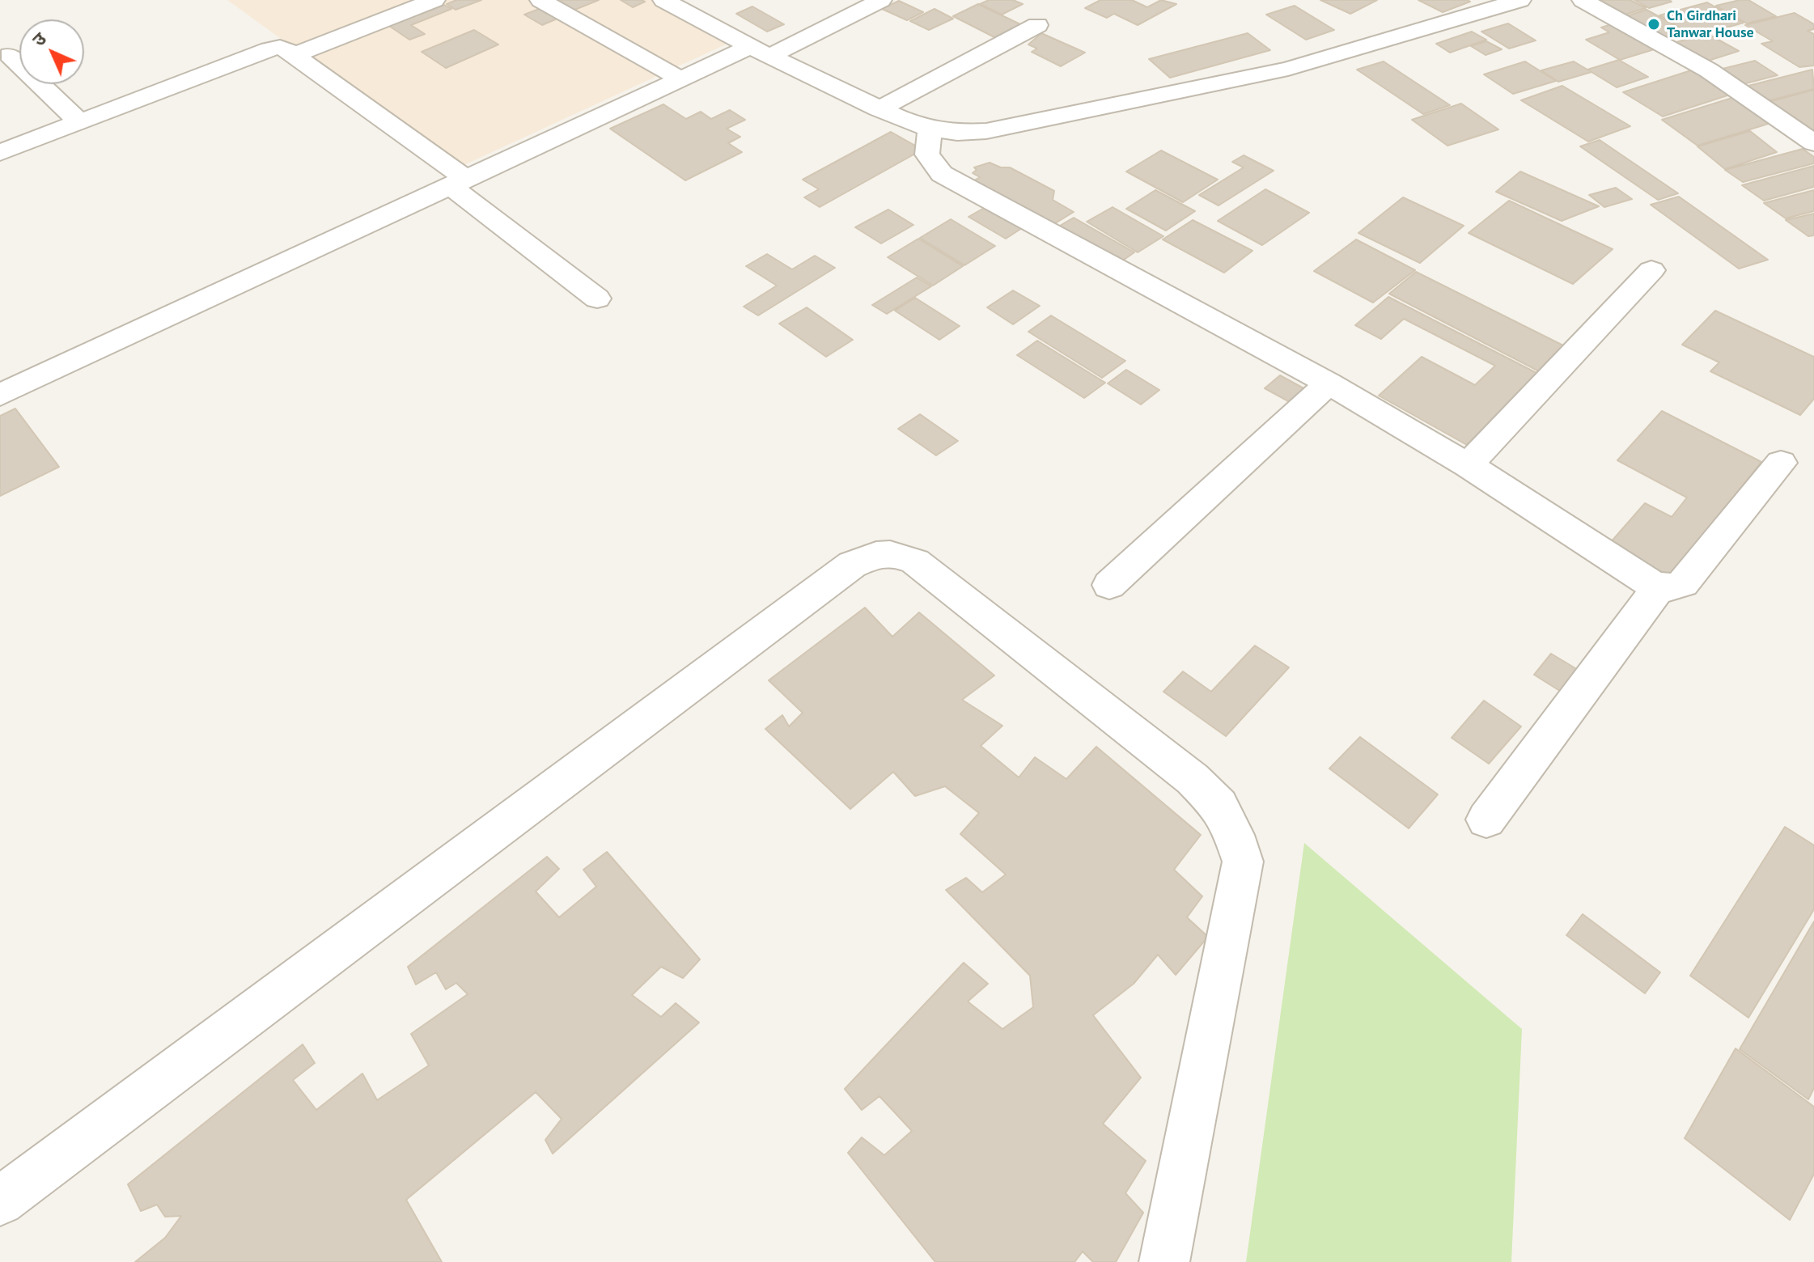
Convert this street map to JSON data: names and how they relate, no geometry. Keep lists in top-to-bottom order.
{
  "places": ["Ch Girdhari Tanwar House"],
  "north": "top left"
}
